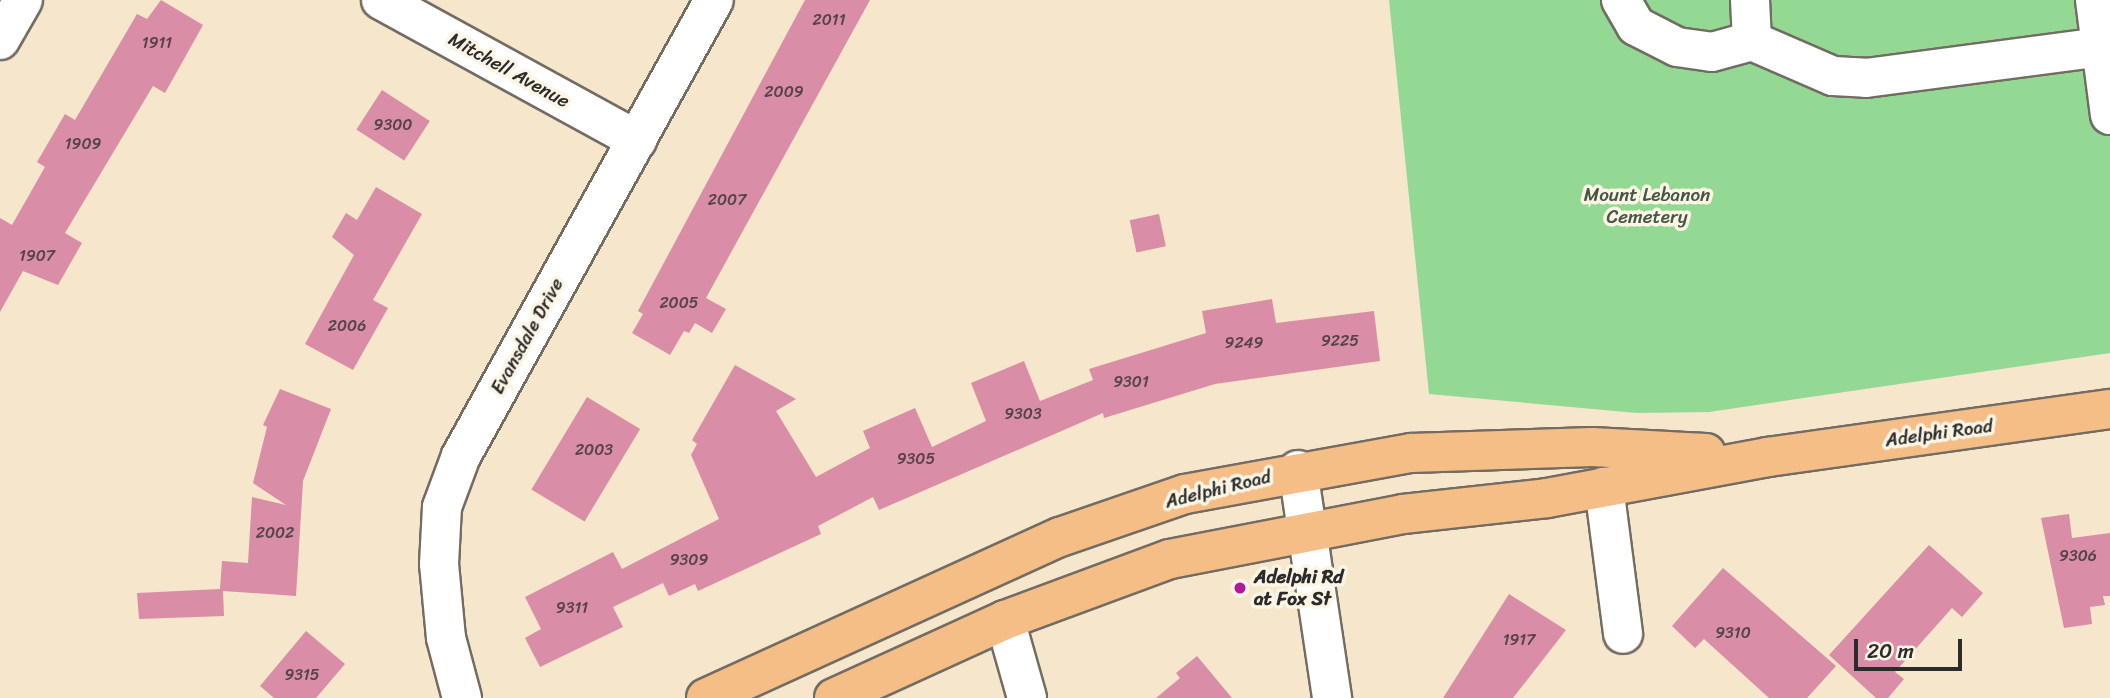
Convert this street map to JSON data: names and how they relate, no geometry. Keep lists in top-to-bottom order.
{
  "streets": {
    "main road": ["Adelphi Road"],
    "street": ["Mitchell Avenue", "Evansdale Drive"]
  },
  "crossings": [
    ["Mitchell Avenue", "Evansdale Drive"]
  ],
  "parks": ["Mount Lebanon Cemetery"],
  "places": ["Adelphi Rd at Fox St"],
  "house_numbers": [
    "2011",
    "1911",
    "2009",
    "9300",
    "1909",
    "2007",
    "1907",
    "2005",
    "2006",
    "9225",
    "9249",
    "9301",
    "9303",
    "2003",
    "9305",
    "2002",
    "9306",
    "9309",
    "9311",
    "9310",
    "1917",
    "9315"
  ],
  "scale_bar": "20 m"
}
